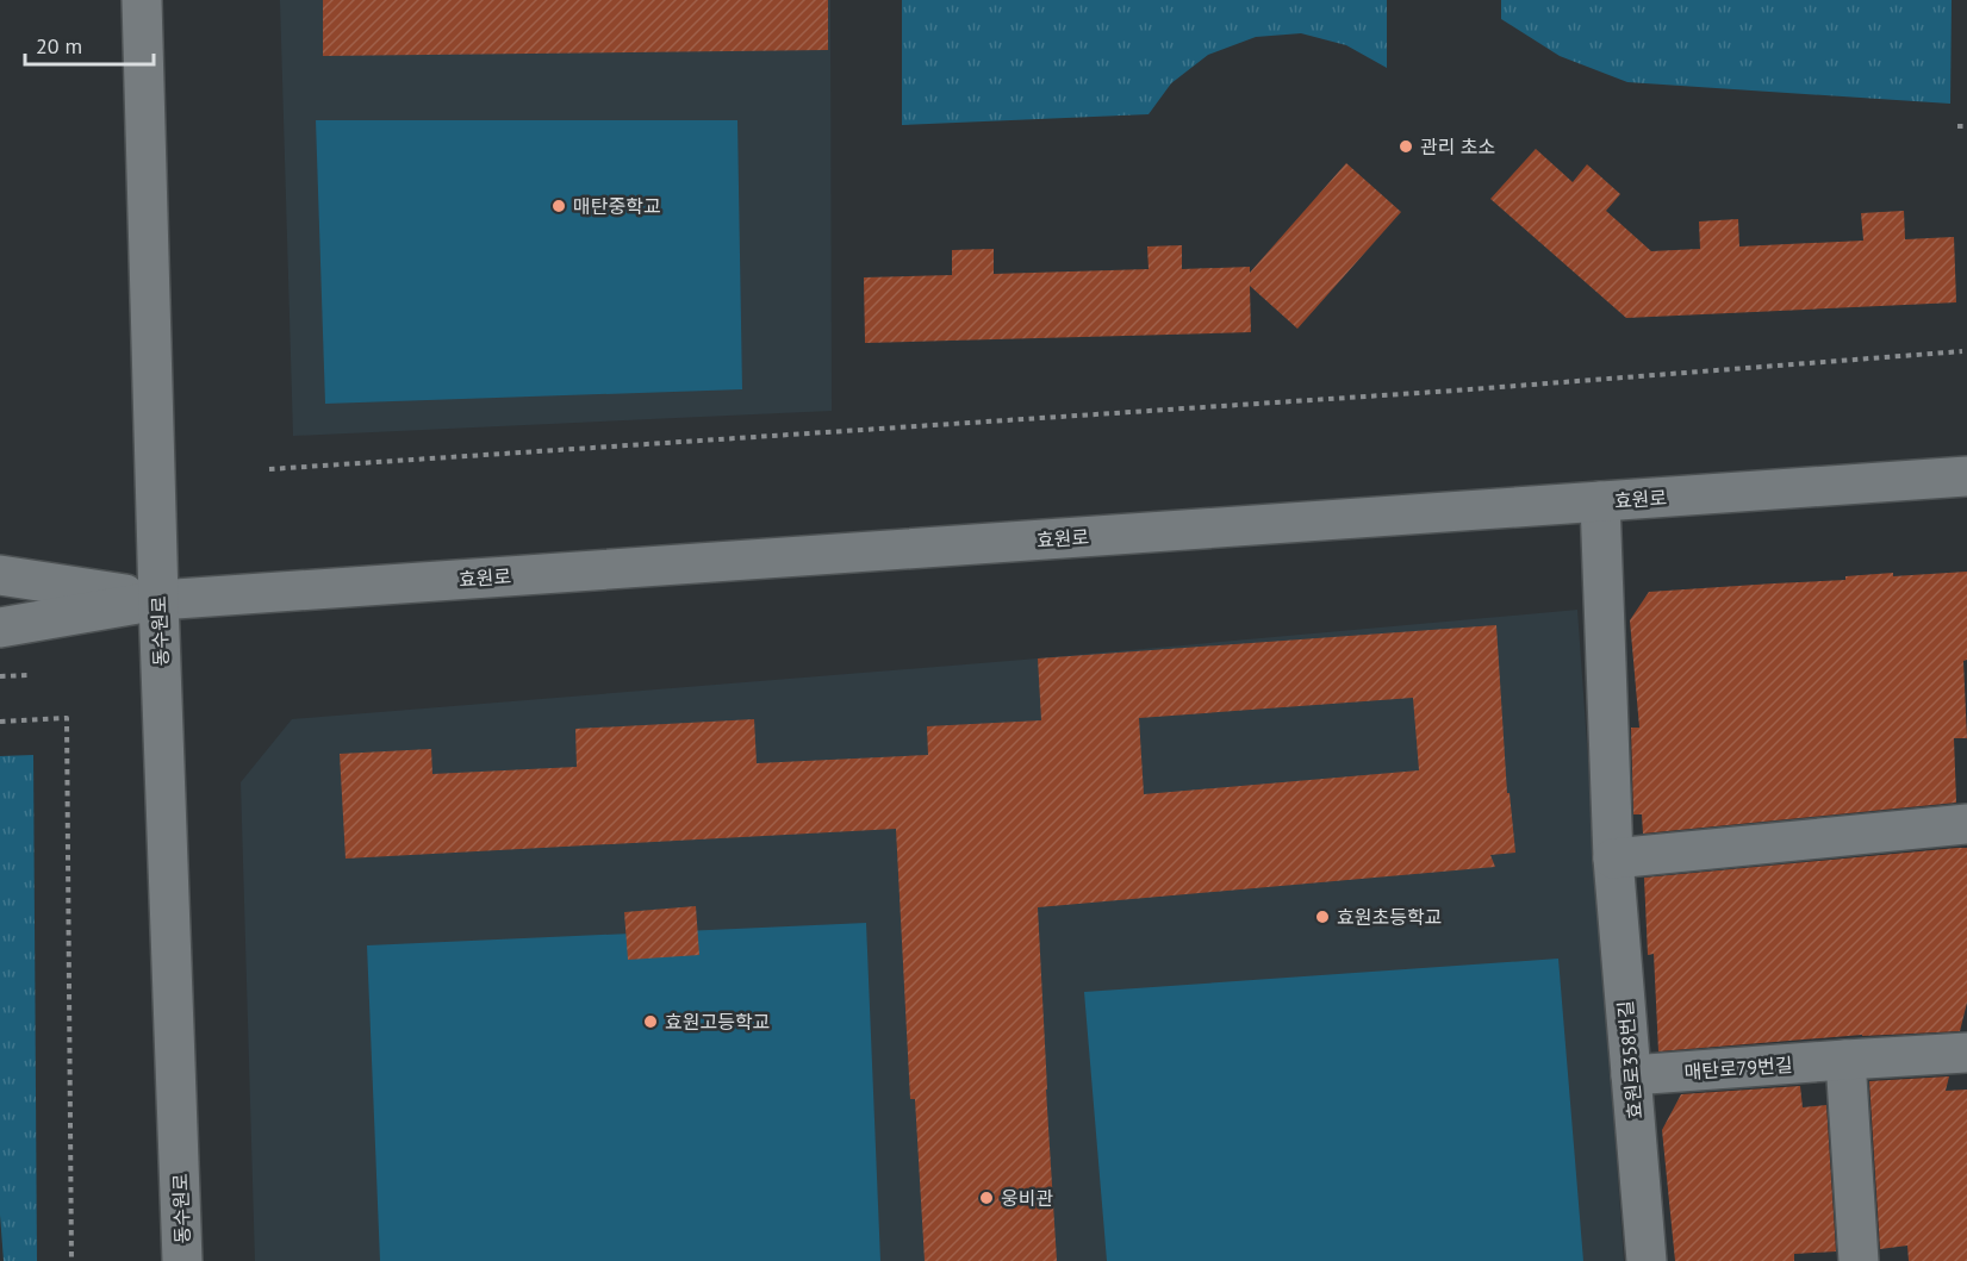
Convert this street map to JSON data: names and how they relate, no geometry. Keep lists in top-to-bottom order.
{
  "streets": {
    "street": [
      "효원로",
      "동수원로",
      "효원로358번길",
      "매탄로79번길"
    ]
  },
  "crossings": [
    ["효원로", "동수원로"],
    ["효원로", "효원로358번길"],
    ["효원로358번길", "매탄로79번길"]
  ],
  "places": [
    "관리 초소",
    "매탄중학교",
    "효원초등학교",
    "효원고등학교",
    "웅비관"
  ],
  "scale_bar": "20 m"
}
